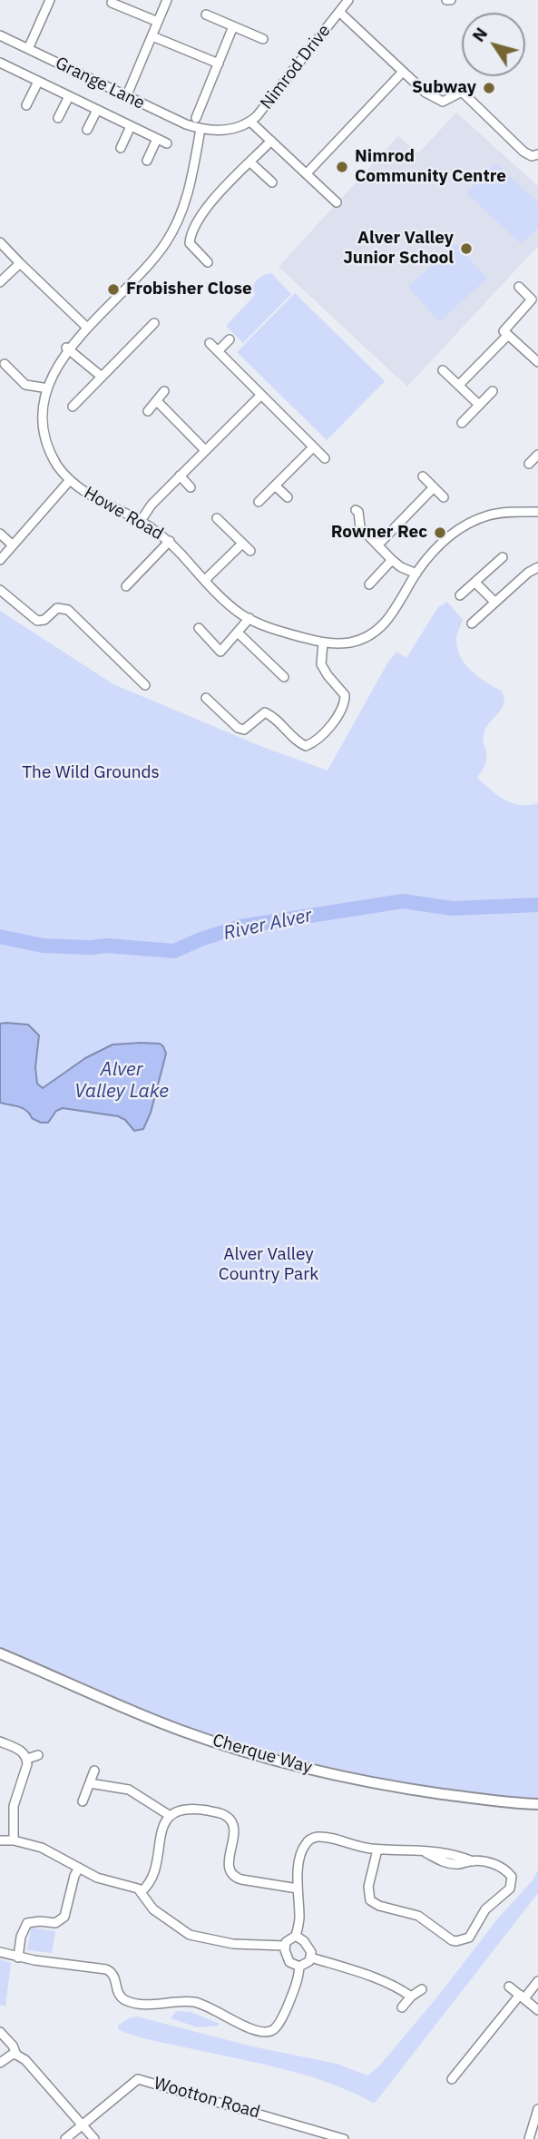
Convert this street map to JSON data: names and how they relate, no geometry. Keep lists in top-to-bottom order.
{
  "streets": {
    "street": [
      "Nimrod Drive",
      "Grange Lane",
      "Howe Road",
      "Cherque Way",
      "Wootton Road"
    ]
  },
  "crossings": [
    ["Nimrod Drive", "Grange Lane"],
    ["Nimrod Drive", "Howe Road"],
    ["Grange Lane", "Howe Road"]
  ],
  "water": ["River Alver", "Alver Valley Lake"],
  "parks": ["The Wild Grounds", "Alver Valley Country Park"],
  "places": [
    "Subway",
    "Nimrod Community Centre",
    "Alver Valley Junior School",
    "Frobisher Close",
    "Rowner Rec"
  ],
  "north": "top left"
}
